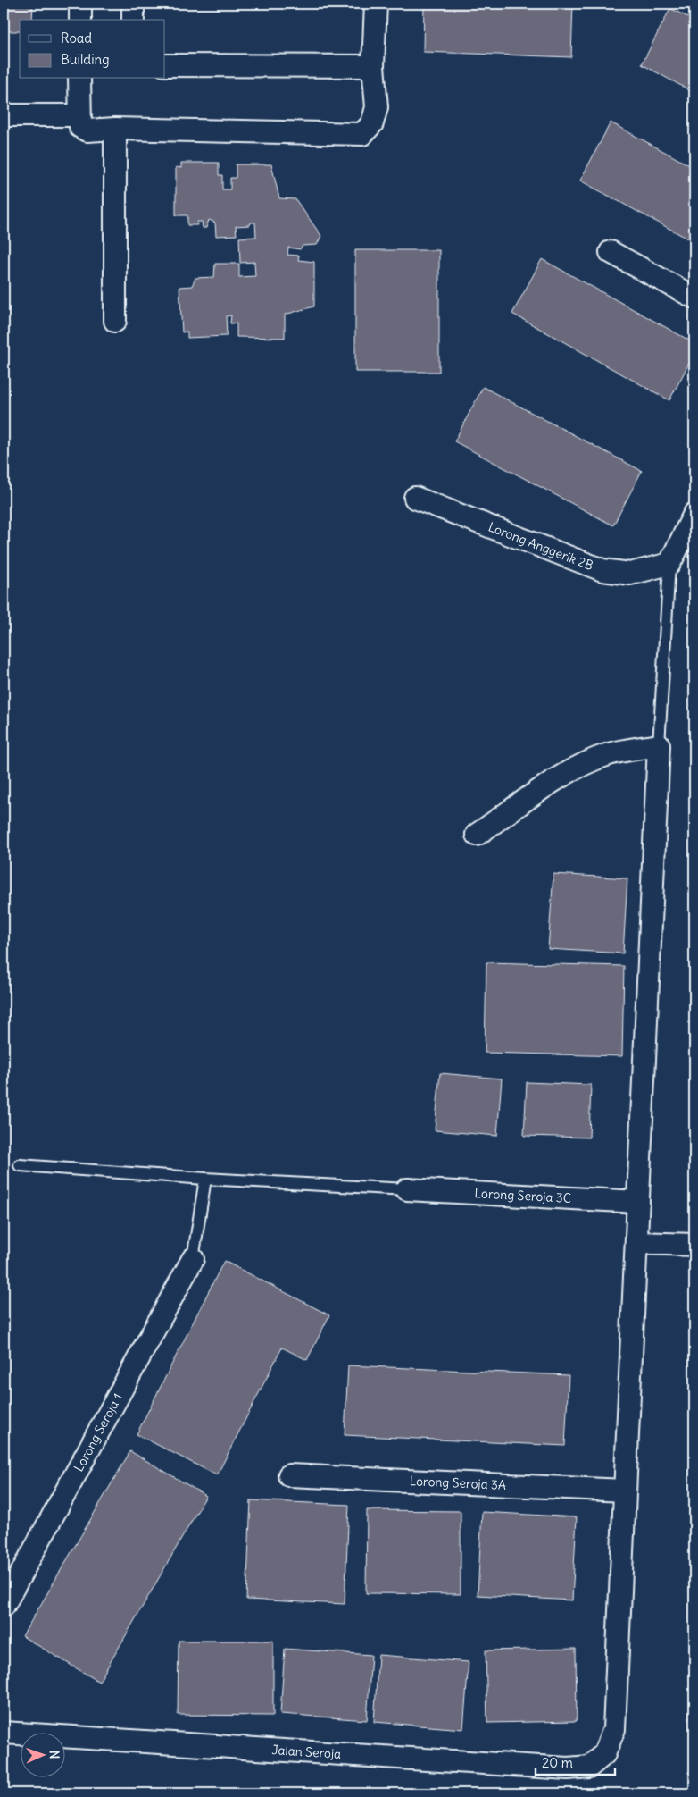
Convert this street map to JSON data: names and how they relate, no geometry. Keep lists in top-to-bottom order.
{
  "streets": {
    "street": [
      "Lorong Anggerik 2B",
      "Lorong Seroja 3C",
      "Lorong Seroja 1",
      "Lorong Seroja 3A",
      "Jalan Seroja"
    ]
  },
  "crossings": [
    ["Lorong Seroja 3A", "Jalan Seroja"]
  ],
  "legend": ["Road", "Building"],
  "scale_bar": "20 m",
  "north": "right"
}
